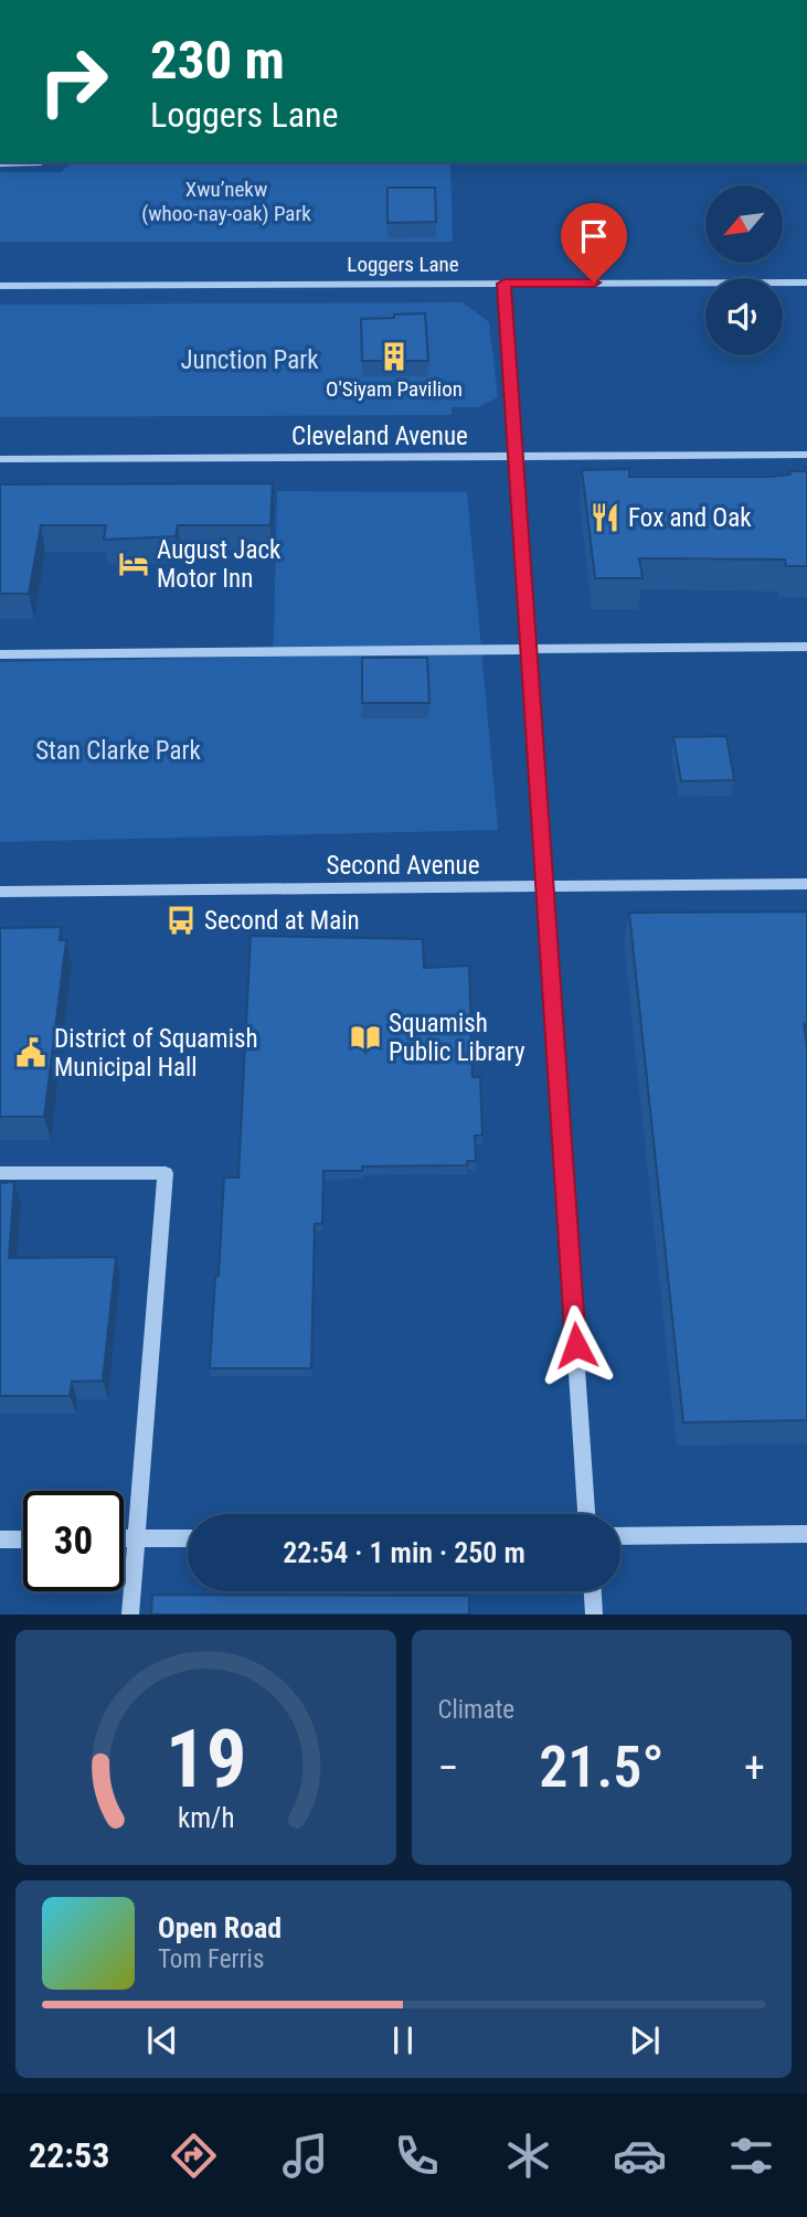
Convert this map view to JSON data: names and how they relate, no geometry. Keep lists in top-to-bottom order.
{
  "streets": {
    "street": ["Loggers Lane", "Cleveland Avenue", "Second Avenue"]
  },
  "parks": ["Xwu’nekw (whoo-nay-oak) Park", "Junction Park", "Stan Clarke Park"],
  "places": {
    "building": ["O'Siyam Pavilion"],
    "restaurant": ["Fox and Oak"],
    "hotel": ["August Jack Motor Inn"],
    "bus stop": ["Second at Main"],
    "library": ["Squamish Public Library"],
    "public building": ["District of Squamish Municipal Hall"]
  },
  "north": "bottom left",
  "page": {
    "turn": ["230 m", "Loggers Lane"],
    "limit": "30",
    "trip": "22:54 · 1 min · 250 m",
    "tile": "Climate",
    "heat": ["−", "21.5°", "+"],
    "song": ["Open Road", "Tom Ferris"],
    "tabs": "22:53",
    "gauge": ["19", "km/h"]
  }
}
